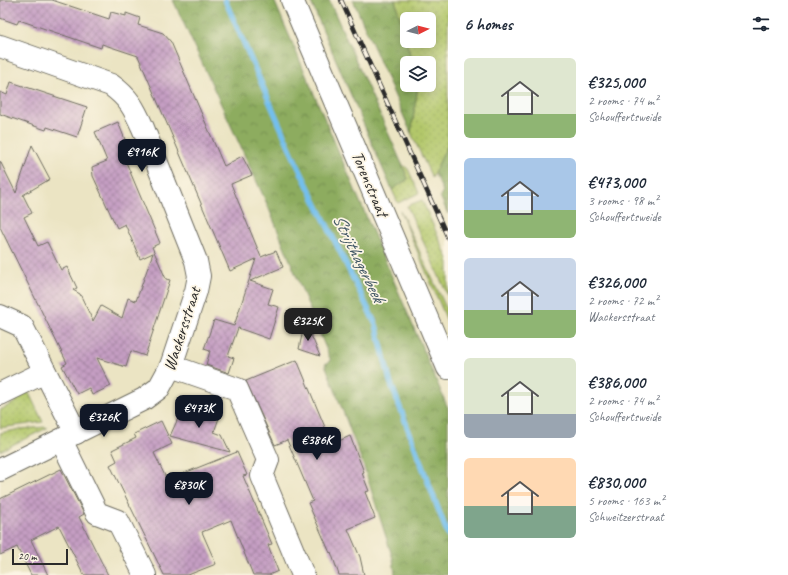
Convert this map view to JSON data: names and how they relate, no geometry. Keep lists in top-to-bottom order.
{
  "streets": {
    "street": ["Torenstraat", "Wackersstraat"]
  },
  "water": ["Strijthagerbeek"],
  "scale_bar": "20 m",
  "north": "right",
  "page": {
    "heading": "6 homes",
    "list": [
      {
        "name": "€325,000",
        "note": "2 rooms · 74 m² · Schouffertsweide"
      },
      {
        "name": "€473,000",
        "note": "3 rooms · 98 m² · Schouffertsweide"
      },
      {
        "name": "€326,000",
        "note": "2 rooms · 72 m² · Wackersstraat"
      },
      {
        "name": "€386,000",
        "note": "2 rooms · 74 m² · Schouffertsweide"
      },
      {
        "name": "€830,000",
        "note": "5 rooms · 163 m² · Schweitzerstraat"
      }
    ],
    "price": [
      "€916K",
      "€325K",
      "€473K",
      "€326K",
      "€386K",
      "€830K"
    ],
    "scale": "20 m"
  }
}
